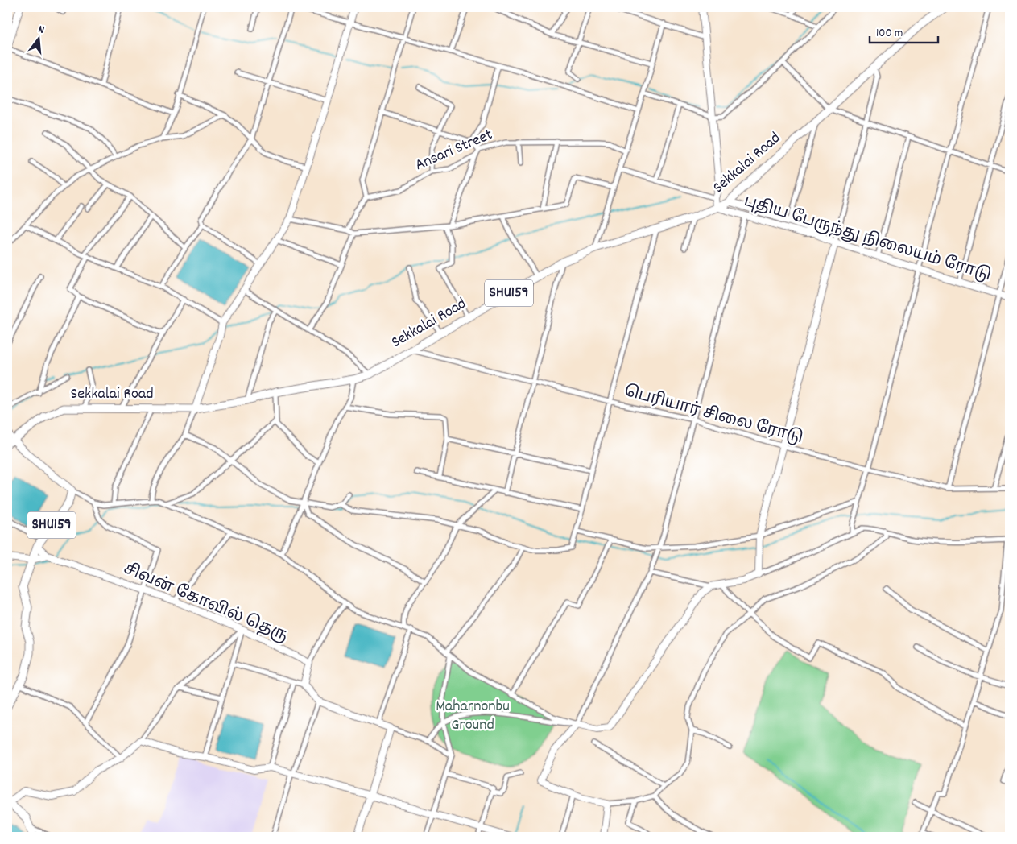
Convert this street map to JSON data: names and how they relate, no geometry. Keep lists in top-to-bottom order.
{
  "streets": {
    "main road": ["Sekkalai Road", "SHU159"],
    "street": [
      "Ansari Street",
      "புதிய பேருந்து நிலையம் ரோடு",
      "பெரியார் சிலை ரோடு",
      "சிவன் கோவில் தெரு"
    ]
  },
  "crossings": [
    ["Sekkalai Road", "புதிய பேருந்து நிலையம் ரோடு"],
    ["Sekkalai Road", "SHU159"],
    ["Sekkalai Road", "பெரியார் சிலை ரோடு"]
  ],
  "parks": ["Maharnonbu Ground"],
  "scale_bar": "100 m",
  "north": "top"
}
